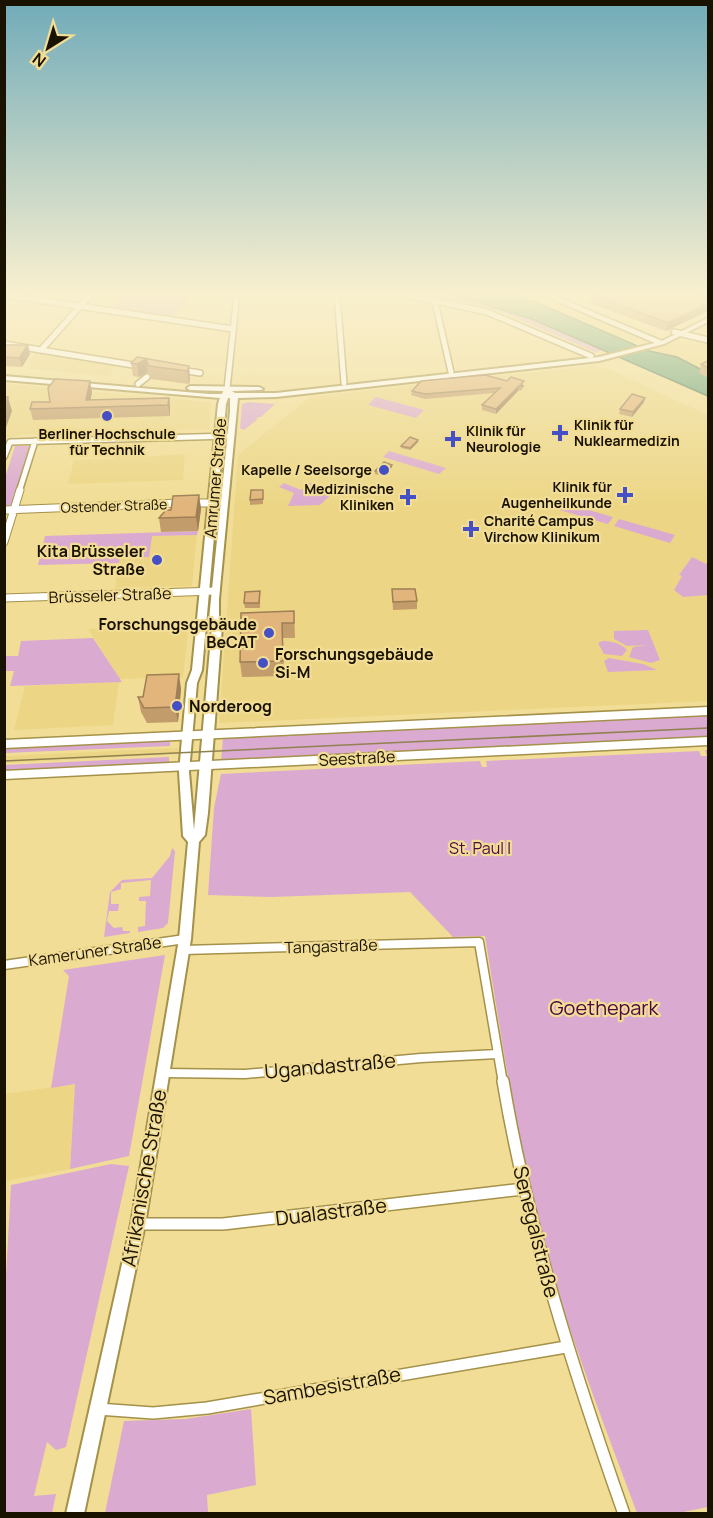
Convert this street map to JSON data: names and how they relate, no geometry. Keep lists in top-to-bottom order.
{
  "streets": {
    "main road": ["Amrumer Straße", "Seestraße", "Afrikanische Straße"],
    "street": [
      "Ostender Straße",
      "Brüsseler Straße",
      "Tangastraße",
      "Kameruner Straße",
      "Ugandastraße",
      "Dualastraße",
      "Senegalstraße",
      "Sambesistraße"
    ]
  },
  "crossings": [
    ["Amrumer Straße", "Ostender Straße"],
    ["Amrumer Straße", "Brüsseler Straße"],
    ["Amrumer Straße", "Seestraße"],
    ["Amrumer Straße", "Afrikanische Straße"],
    ["Seestraße", "Afrikanische Straße"],
    ["Tangastraße", "Kameruner Straße"],
    ["Tangastraße", "Afrikanische Straße"],
    ["Tangastraße", "Senegalstraße"],
    ["Kameruner Straße", "Afrikanische Straße"],
    ["Ugandastraße", "Afrikanische Straße"],
    ["Ugandastraße", "Senegalstraße"],
    ["Afrikanische Straße", "Dualastraße"],
    ["Afrikanische Straße", "Sambesistraße"],
    ["Dualastraße", "Senegalstraße"],
    ["Senegalstraße", "Sambesistraße"]
  ],
  "parks": ["St. Paul I", "Goethepark"],
  "places": {
    "other": [
      "Berliner Hochschule für Technik",
      "Kapelle / Seelsorge",
      "Kita Brüsseler Straße",
      "Forschungsgebäude BeCAT",
      "Forschungsgebäude Si-M",
      "Norderoog"
    ],
    "health": [
      "Klinik für Nuklearmedizin",
      "Klinik für Neurologie",
      "Klinik für Augenheilkunde",
      "Medizinische Kliniken",
      "Charité Campus Virchow Klinikum"
    ]
  },
  "north": "bottom left"
}
